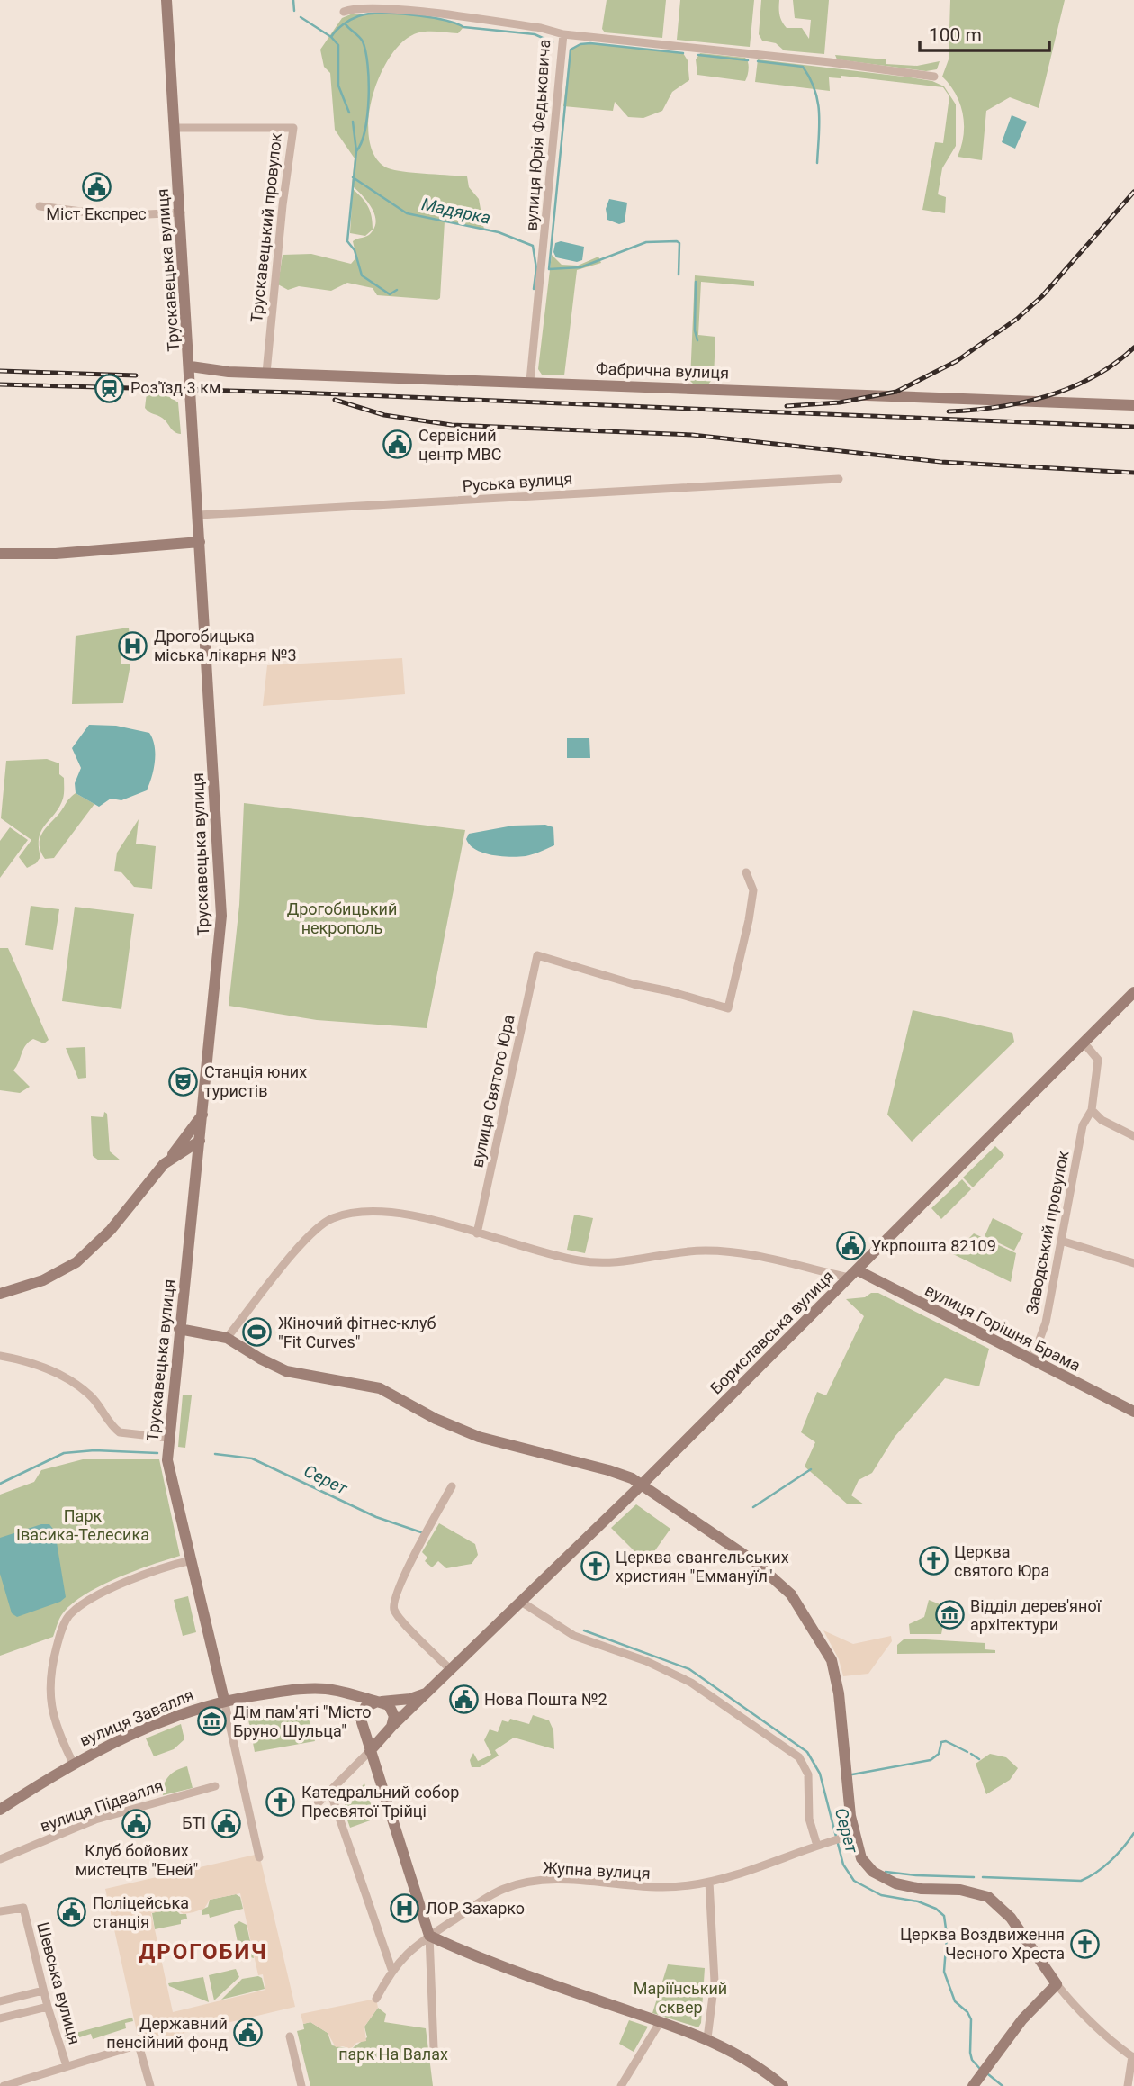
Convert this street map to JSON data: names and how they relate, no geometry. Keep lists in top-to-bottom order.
{
  "streets": {
    "street": [
      "вулиця Юрія Федьковича",
      "Трускавецький провулок",
      "Трускавецька вулиця",
      "Фабрична вулиця",
      "Руська вулиця",
      "вулиця Святого Юра",
      "Заводський провулок",
      "вулиця Горішня Брама",
      "Бориславська вулиця",
      "вулиця Завалля",
      "вулиця Підвалля",
      "Жупна вулиця",
      "Шевська вулиця"
    ]
  },
  "crossings": [
    ["вулиця Юрія Федьковича", "Фабрична вулиця"],
    ["Трускавецький провулок", "Трускавецька вулиця"],
    ["Трускавецький провулок", "Фабрична вулиця"],
    ["Трускавецька вулиця", "Фабрична вулиця"],
    ["Трускавецька вулиця", "Руська вулиця"],
    ["Трускавецька вулиця", "вулиця Завалля"],
    ["Заводський провулок", "вулиця Горішня Брама"],
    ["Заводський провулок", "Бориславська вулиця"],
    ["вулиця Горішня Брама", "Бориславська вулиця"],
    ["Бориславська вулиця", "вулиця Завалля"]
  ],
  "districts": ["ДРОГОБИЧ"],
  "water": ["Мадярка", "Серет"],
  "parks": [
    "Дрогобицький некрополь",
    "Парк Івасика-Телесика",
    "Маріїнський сквер",
    "парк На Валах"
  ],
  "places": {
    "public building": [
      "Міст Експрес",
      "Сервісний центр МВС",
      "Укрпошта 82109",
      "Нова Пошта №2",
      "Клуб бойових мистецтв \"Еней\"",
      "БТІ",
      "Поліцейська станція",
      "Державний пенсійний фонд"
    ],
    "station": ["Роз'їзд 3 км"],
    "hospital": ["Дрогобицька міська лікарня №3", "ЛОР Захарко"],
    "theatre": ["Станція юних туристів"],
    "sports": ["Жіночий фітнес-клуб \"Fit Curves\""],
    "church": [
      "Церква святого Юра",
      "Церква євангельських християн \"Еммануїл\"",
      "Катедральний собор Пресвятої Трійці",
      "Церква Воздвиження Чесного Хреста"
    ],
    "museum": ["Відділ дерев'яної архітектури", "Дім пам'яті \"Місто Бруно Шульца\""]
  },
  "scale_bar": "100 m"
}
